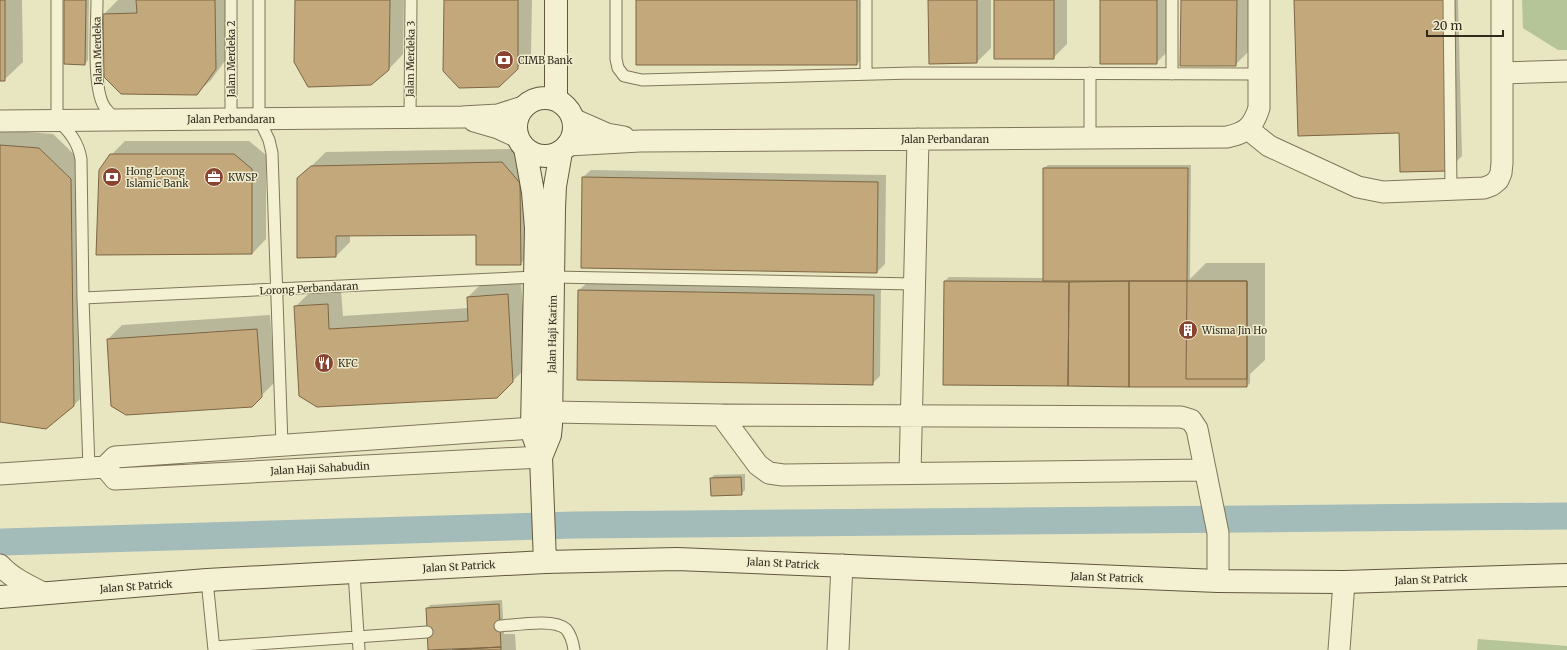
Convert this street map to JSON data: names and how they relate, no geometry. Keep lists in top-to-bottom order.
{
  "streets": {
    "street": [
      "Jalan Perbandaran",
      "Jalan Haji Karim",
      "Jalan Haji Sahabudin",
      "Jalan St Patrick"
    ],
    "lane": [
      "Jalan Merdeka",
      "Jalan Merdeka 2",
      "Jalan Merdeka 3",
      "Lorong Perbandaran"
    ]
  },
  "crossings": [
    ["Jalan Merdeka", "Jalan Perbandaran"],
    ["Jalan Merdeka 2", "Jalan Perbandaran"],
    ["Jalan Merdeka 3", "Jalan Perbandaran"],
    ["Jalan Perbandaran", "Jalan Haji Karim"],
    ["Lorong Perbandaran", "Jalan Haji Karim"],
    ["Jalan Haji Karim", "Jalan Haji Sahabudin"],
    ["Jalan Haji Karim", "Jalan St Patrick"]
  ],
  "places": {
    "bank": ["CIMB Bank", "Hong Leong Islamic Bank"],
    "office": ["KWSP"],
    "building": ["Wisma Jin Ho"],
    "restaurant": ["KFC"]
  },
  "scale_bar": "20 m"
}
